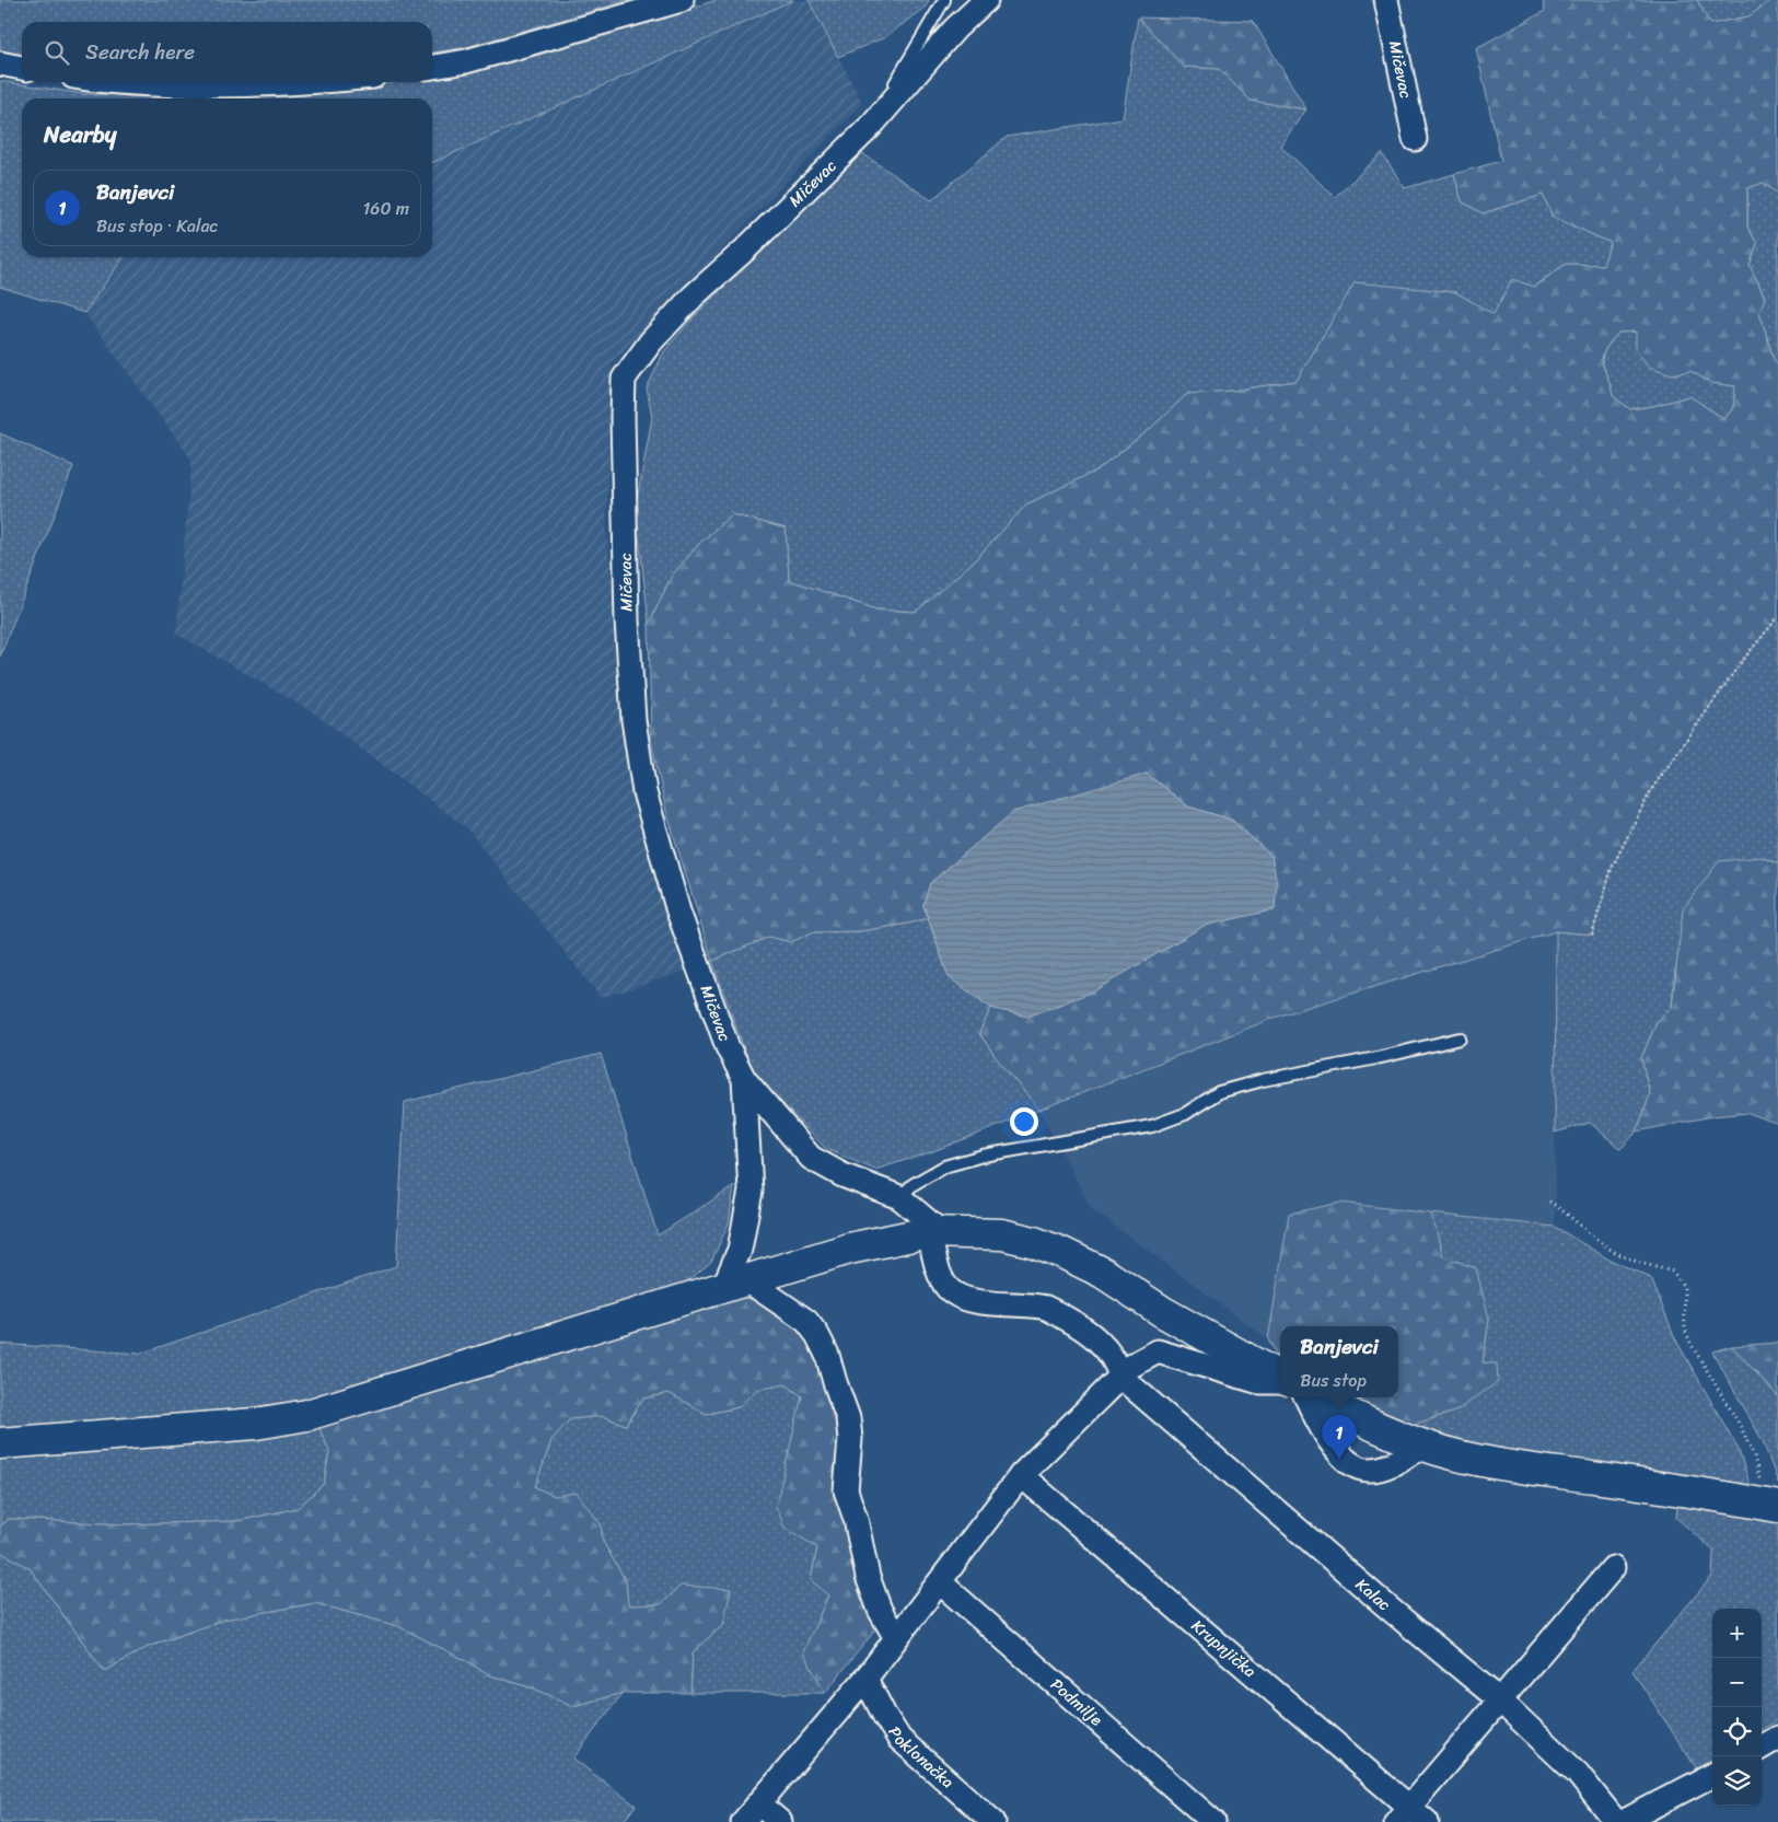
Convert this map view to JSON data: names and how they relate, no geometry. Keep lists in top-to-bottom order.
{
  "streets": {
    "street": [
      "Mičevac",
      "Kalac",
      "Krupnjička",
      "Podmilje",
      "Poklonačka"
    ]
  },
  "page": {
    "search": "Search here",
    "heading": "Nearby",
    "list": [
      {
        "mark": "1",
        "name": "Banjevci",
        "note": "Bus stop · Kalac",
        "value": "160 m"
      }
    ],
    "popup": ["Banjevci", "Bus stop"],
    "pins": "1",
    "map_buttons": ["+", "−"]
  }
}
